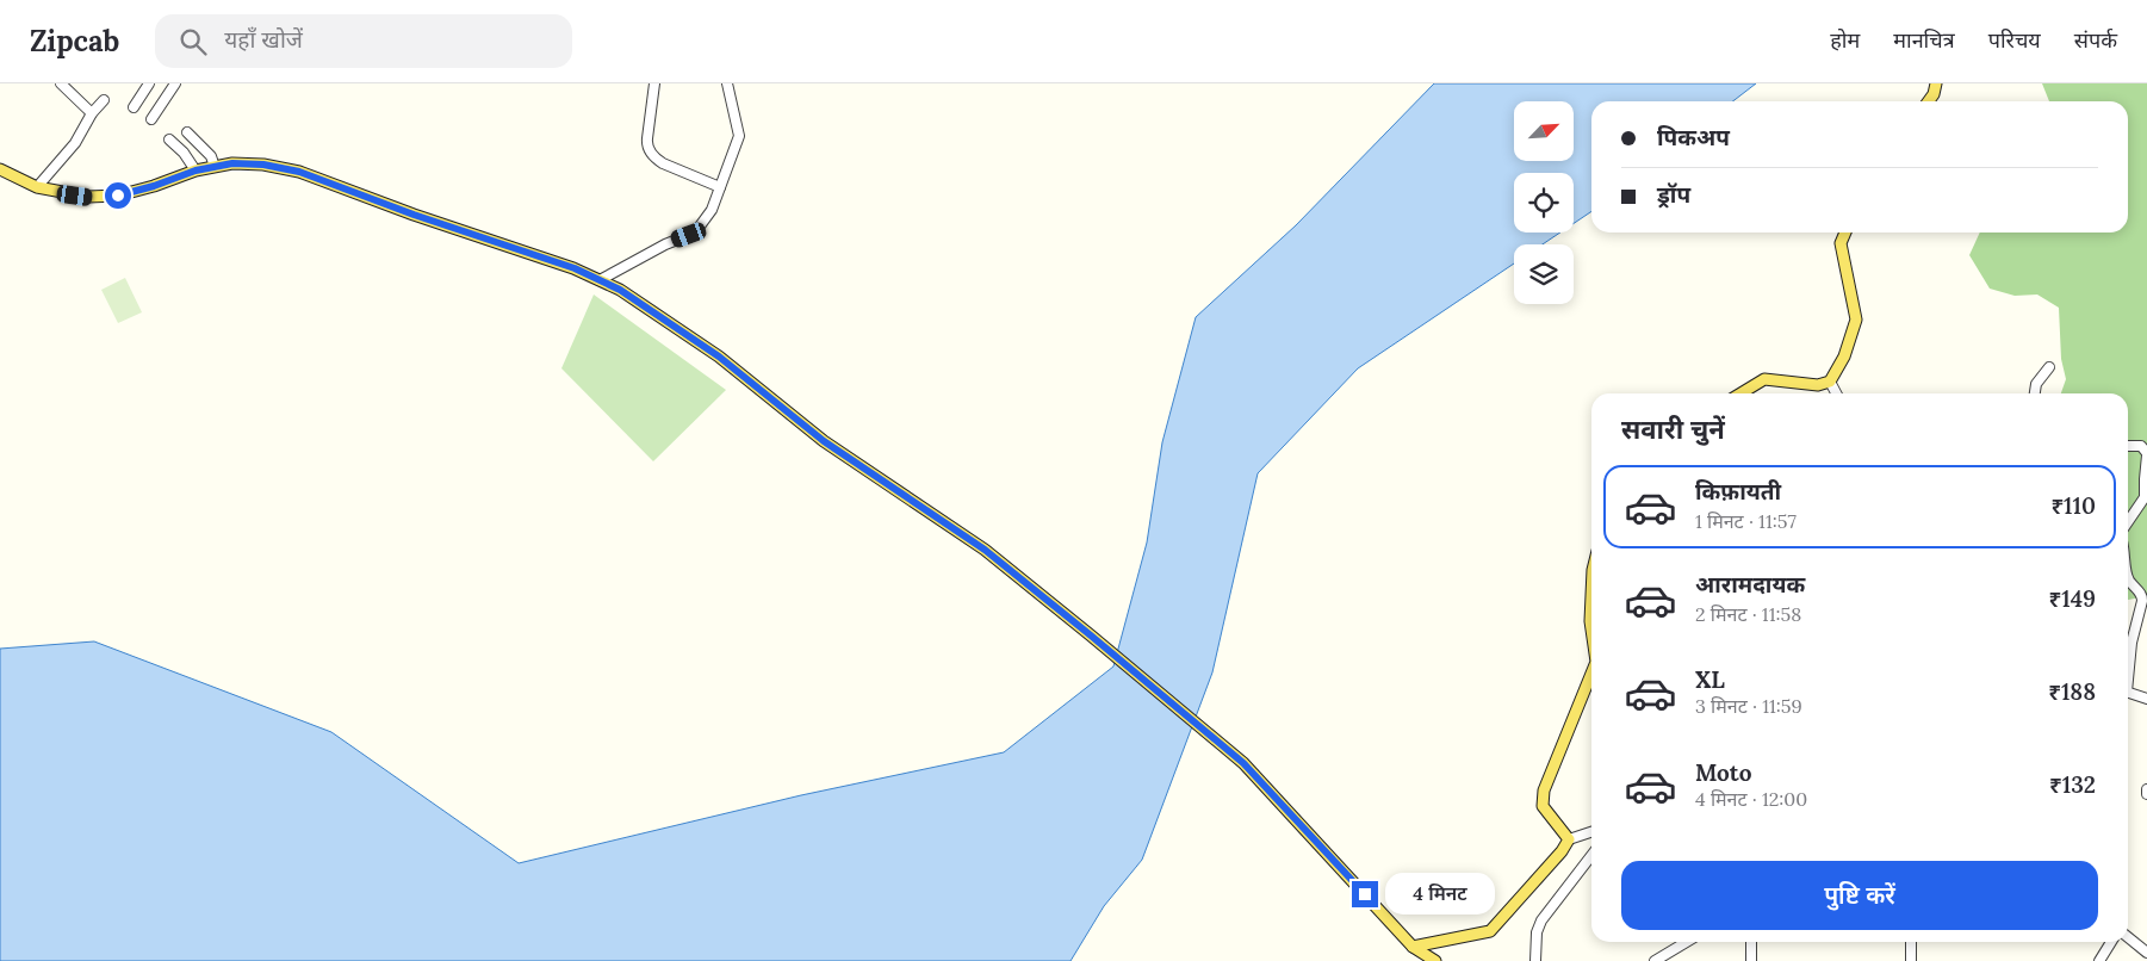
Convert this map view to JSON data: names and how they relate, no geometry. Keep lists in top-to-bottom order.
{
  "north": "top right",
  "page": {
    "header": "Zipcab",
    "search": "यहाँ खोजें",
    "nav": [
      "होम",
      "मानचित्र",
      "परिचय",
      "संपर्क"
    ],
    "banner": ["पिकअप", "ड्रॉप"],
    "heading": "सवारी चुनें",
    "list": [
      {
        "name": "किफ़ायती",
        "note": "1 मिनट · 11:57",
        "value": "₹110"
      },
      {
        "name": "आरामदायक",
        "note": "2 मिनट · 11:58",
        "value": "₹149"
      },
      {
        "name": "XL",
        "note": "3 मिनट · 11:59",
        "value": "₹188"
      },
      {
        "name": "Moto",
        "note": "4 मिनट · 12:00",
        "value": "₹132"
      }
    ],
    "buttons": "पुष्टि करें",
    "bubble": "4 मिनट"
  }
}
